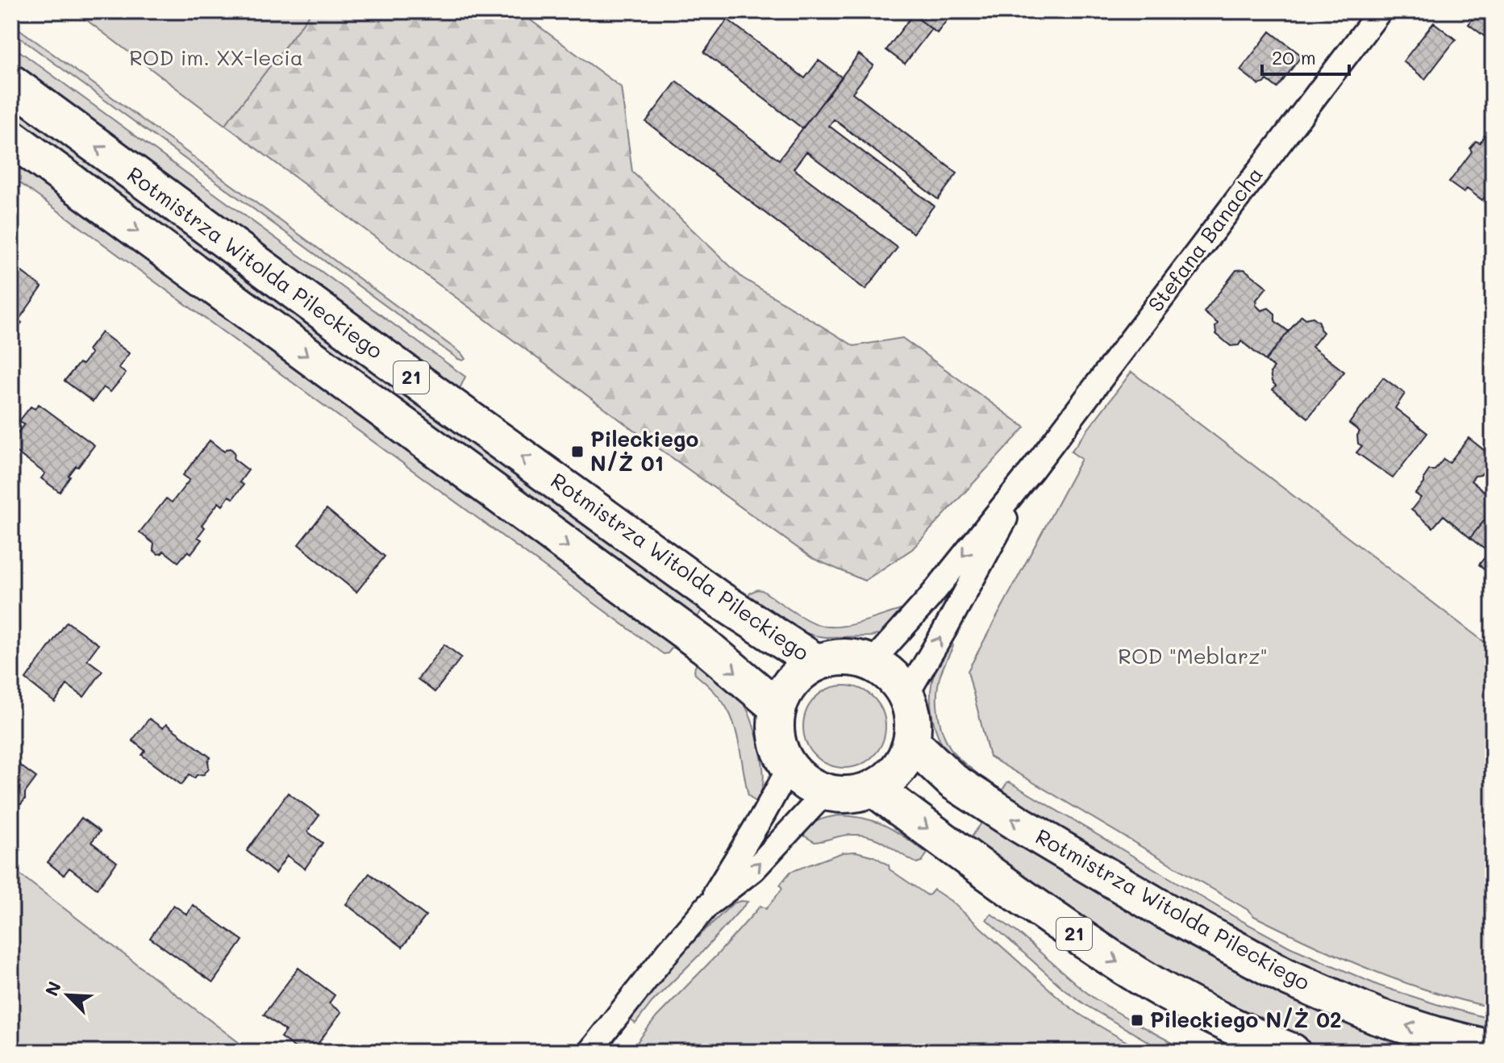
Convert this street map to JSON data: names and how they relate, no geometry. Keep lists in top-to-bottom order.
{
  "streets": {
    "main road": ["Rotmistrza Witolda Pileckiego", "21"],
    "street": ["Stefana Banacha"]
  },
  "crossings": [
    ["Stefana Banacha", "Rotmistrza Witolda Pileckiego"],
    ["Stefana Banacha", "21"],
    ["Rotmistrza Witolda Pileckiego", "21"]
  ],
  "parks": ["ROD im. XX-lecia", "ROD \"Meblarz\""],
  "places": {
    "transit": ["Pileckiego N/Ż 01", "Pileckiego N/Ż 02"]
  },
  "scale_bar": "20 m",
  "north": "top left"
}
